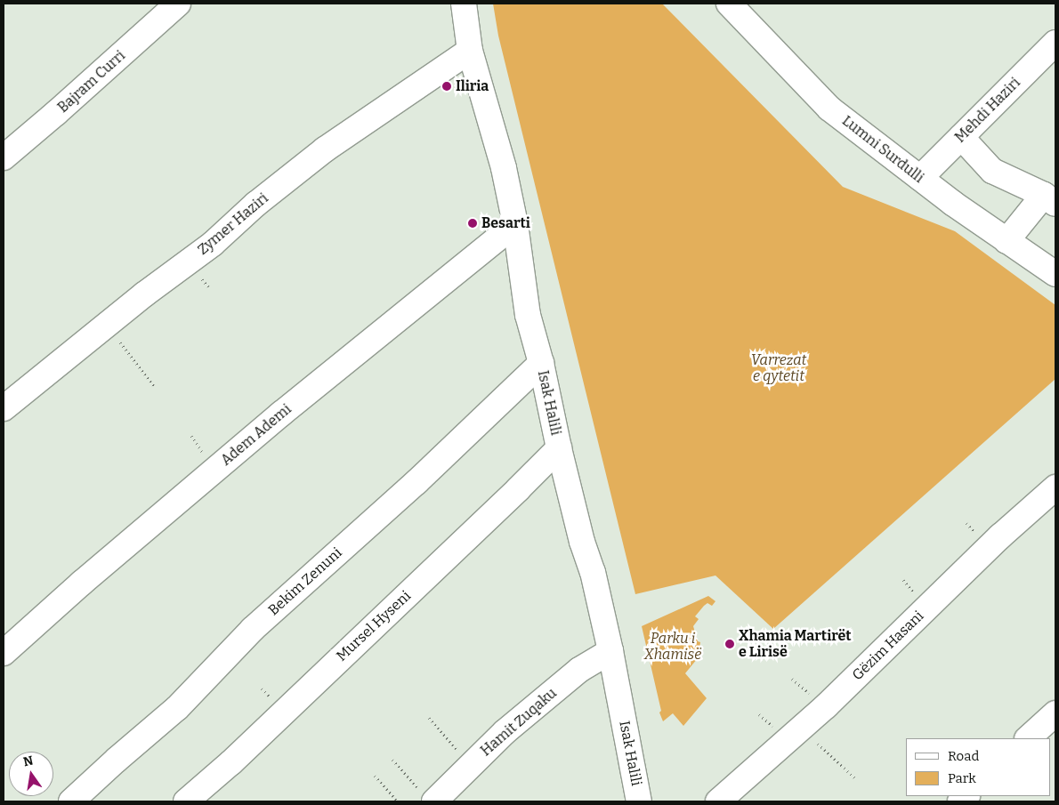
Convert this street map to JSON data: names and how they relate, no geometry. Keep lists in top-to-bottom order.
{
  "streets": {
    "street": [
      "Bajram Curri",
      "Mehdi Haziri",
      "Lumni Surdulli",
      "Zymer Haziri",
      "Isak Halili",
      "Adem Ademi",
      "Bekim Zenuni",
      "Mursel Hyseni",
      "Gëzim Hasani",
      "Hamit Zuqaku"
    ]
  },
  "crossings": [
    ["Mehdi Haziri", "Lumni Surdulli"],
    ["Zymer Haziri", "Isak Halili"],
    ["Isak Halili", "Adem Ademi"],
    ["Isak Halili", "Bekim Zenuni"],
    ["Isak Halili", "Mursel Hyseni"],
    ["Isak Halili", "Hamit Zuqaku"]
  ],
  "parks": ["Varrezat e qytetit", "Parku i Xhamisë"],
  "places": ["Iliria", "Besarti", "Xhamia Martirët e Lirisë"],
  "legend": ["Road", "Park"],
  "north": "top"
}
